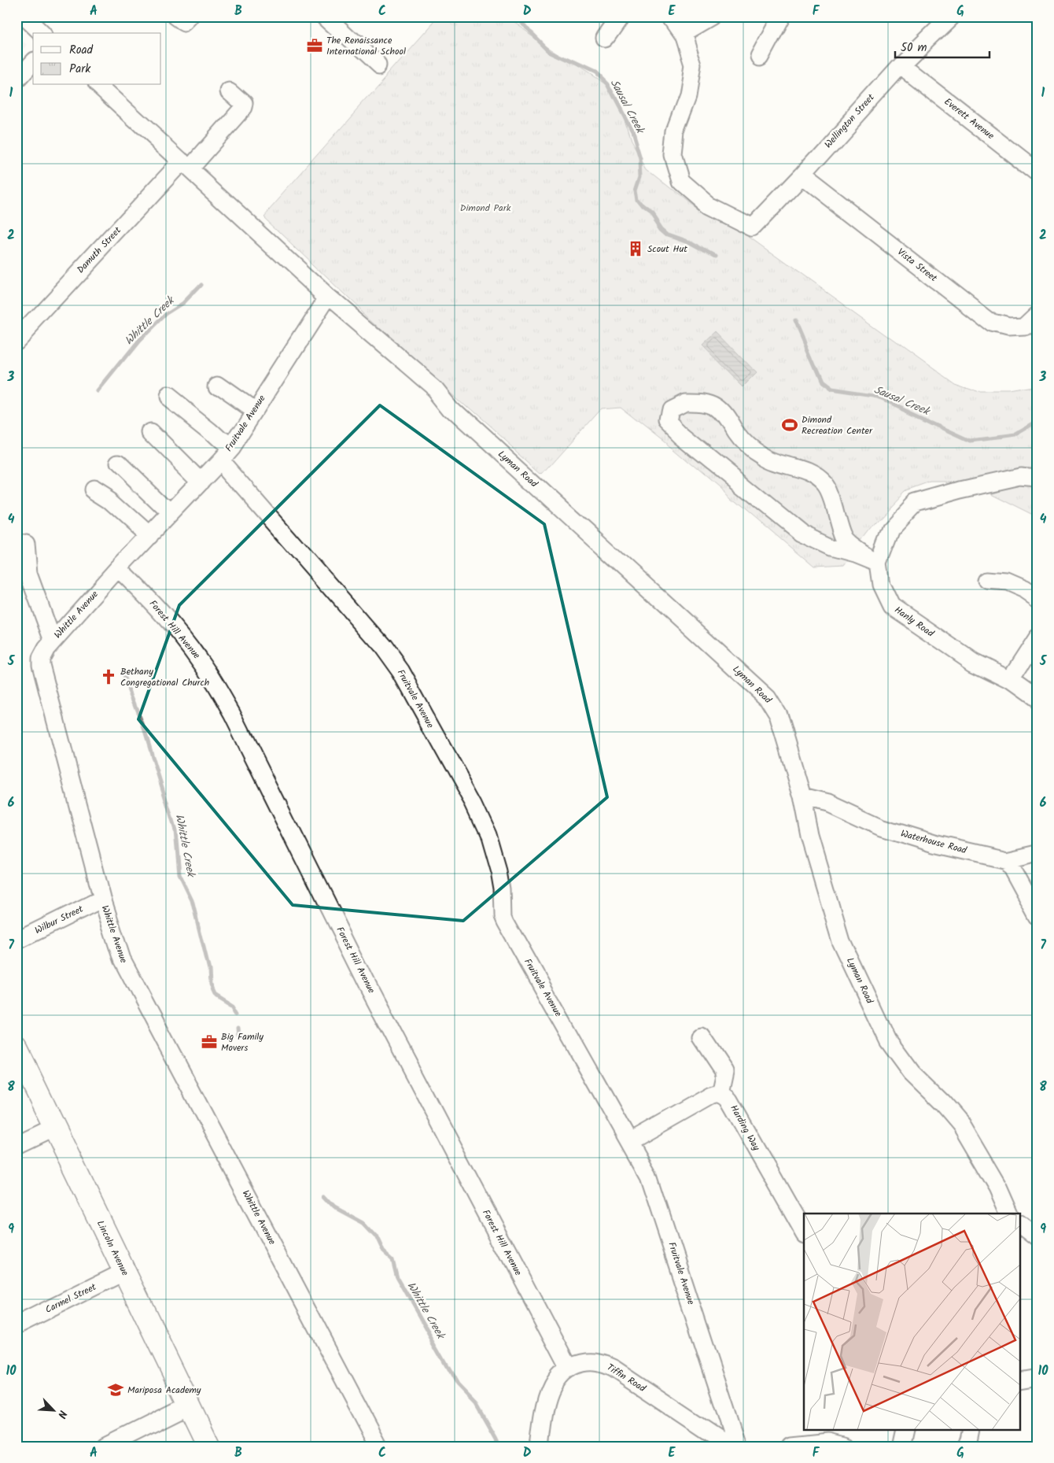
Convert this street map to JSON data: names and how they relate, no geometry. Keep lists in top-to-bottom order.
{
  "streets": {
    "main road": ["Lincoln Avenue"],
    "street": [
      "Everett Avenue",
      "Wellington Street",
      "Damuth Street",
      "Vista Street",
      "Fruitvale Avenue",
      "Lyman Road",
      "Whittle Avenue",
      "Hanly Road",
      "Forest Hill Avenue",
      "Waterhouse Road",
      "Wilbur Street",
      "Harding Way",
      "Carmel Street",
      "Tiffin Road"
    ]
  },
  "crossings": [
    ["Everett Avenue", "Wellington Street"],
    ["Wellington Street", "Vista Street"],
    ["Fruitvale Avenue", "Lyman Road"],
    ["Fruitvale Avenue", "Whittle Avenue"],
    ["Lyman Road", "Waterhouse Road"],
    ["Whittle Avenue", "Forest Hill Avenue"],
    ["Whittle Avenue", "Wilbur Street"],
    ["Forest Hill Avenue", "Tiffin Road"],
    ["Lincoln Avenue", "Carmel Street"]
  ],
  "water": ["Sausal Creek", "Whittle Creek"],
  "parks": ["Dimond Park"],
  "places": {
    "office": ["The Renaissance International School", "Big Family Movers"],
    "building": ["Scout Hut"],
    "sports": ["Dimond Recreation Center"],
    "church": ["Bethany Congregational Church"],
    "school or university": ["Mariposa Academy"]
  },
  "legend": ["Road", "Park"],
  "scale_bar": "50 m",
  "north": "bottom right",
  "grid": {
    "columns": [
      "A",
      "B",
      "C",
      "D",
      "E",
      "F",
      "G"
    ],
    "rows": [
      "1",
      "2",
      "3",
      "4",
      "5",
      "6",
      "7",
      "8",
      "9",
      "10"
    ]
  }
}
